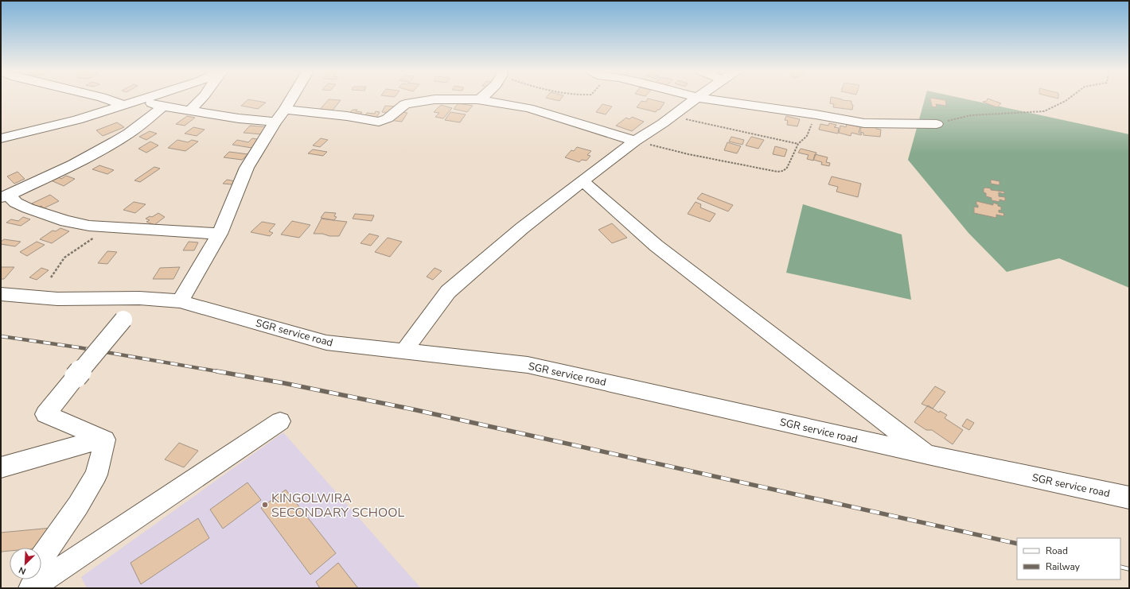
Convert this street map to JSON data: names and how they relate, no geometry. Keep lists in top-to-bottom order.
{
  "streets": {
    "street": ["SGR service road"]
  },
  "places": ["KINGOLWIRA SECONDARY SCHOOL"],
  "legend": ["Road", "Railway"],
  "north": "bottom left"
}
